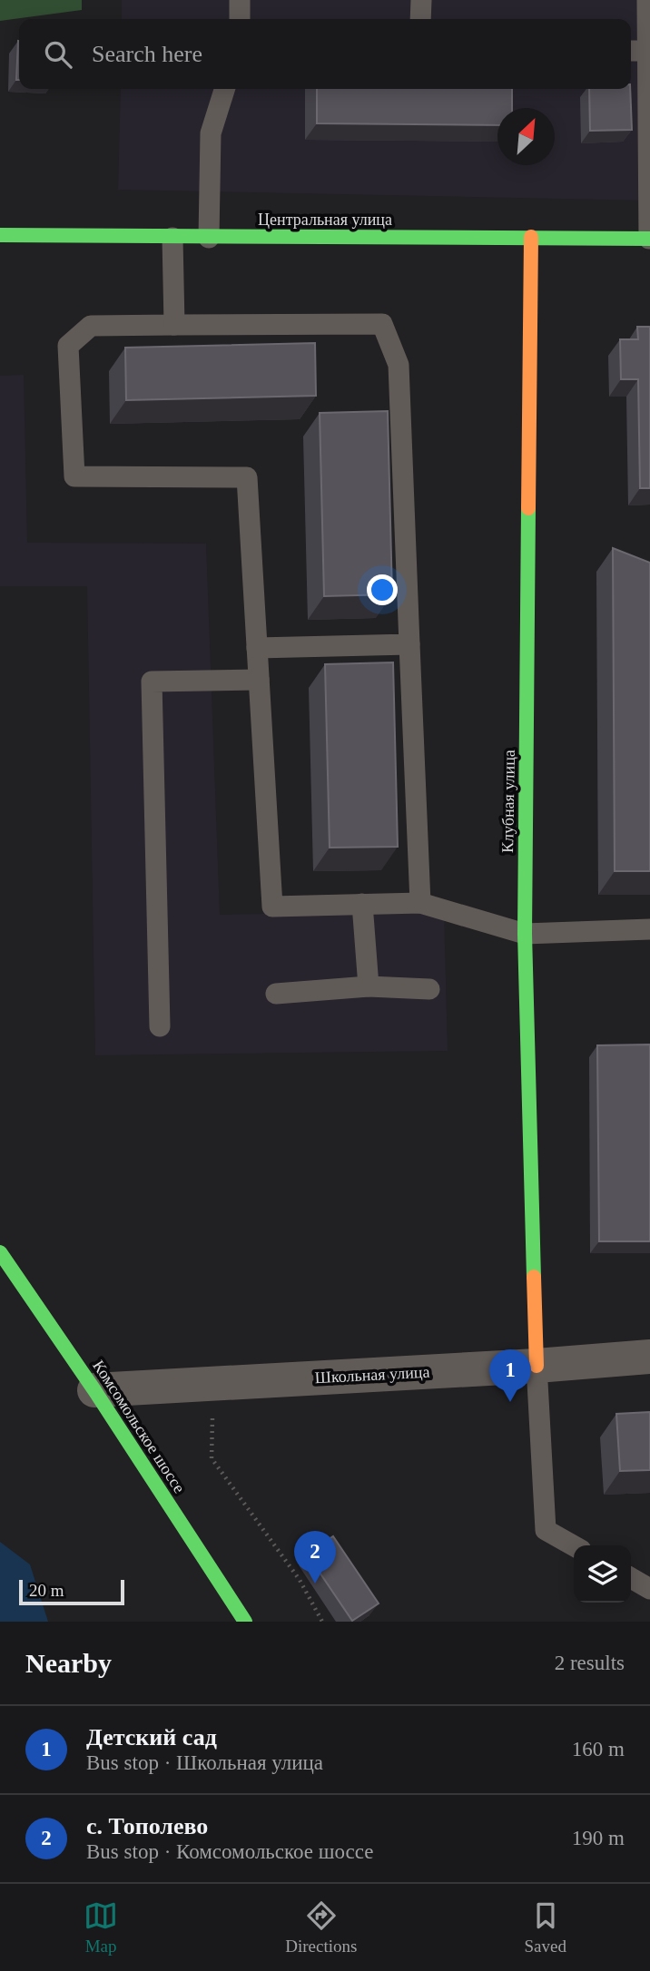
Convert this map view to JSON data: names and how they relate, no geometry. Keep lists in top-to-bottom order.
{
  "streets": {
    "main road": ["Центральная улица", "Клубная улица", "Комсомольское шоссе"],
    "street": ["Школьная улица"]
  },
  "crossings": [
    ["Центральная улица", "Клубная улица"],
    ["Клубная улица", "Школьная улица"],
    ["Школьная улица", "Комсомольское шоссе"]
  ],
  "scale_bar": "20 m",
  "north": "top right",
  "page": {
    "search": "Search here",
    "pins": ["1", "2"],
    "scale": "20 m",
    "heading": ["Nearby", "2 results"],
    "list": [
      {
        "mark": "1",
        "name": "Детский сад",
        "note": "Bus stop · Школьная улица",
        "value": "160 m"
      },
      {
        "mark": "2",
        "name": "с. Тополево",
        "note": "Bus stop · Комсомольское шоссе",
        "value": "190 m"
      }
    ],
    "nav": ["Map", "Directions", "Saved"]
  }
}
